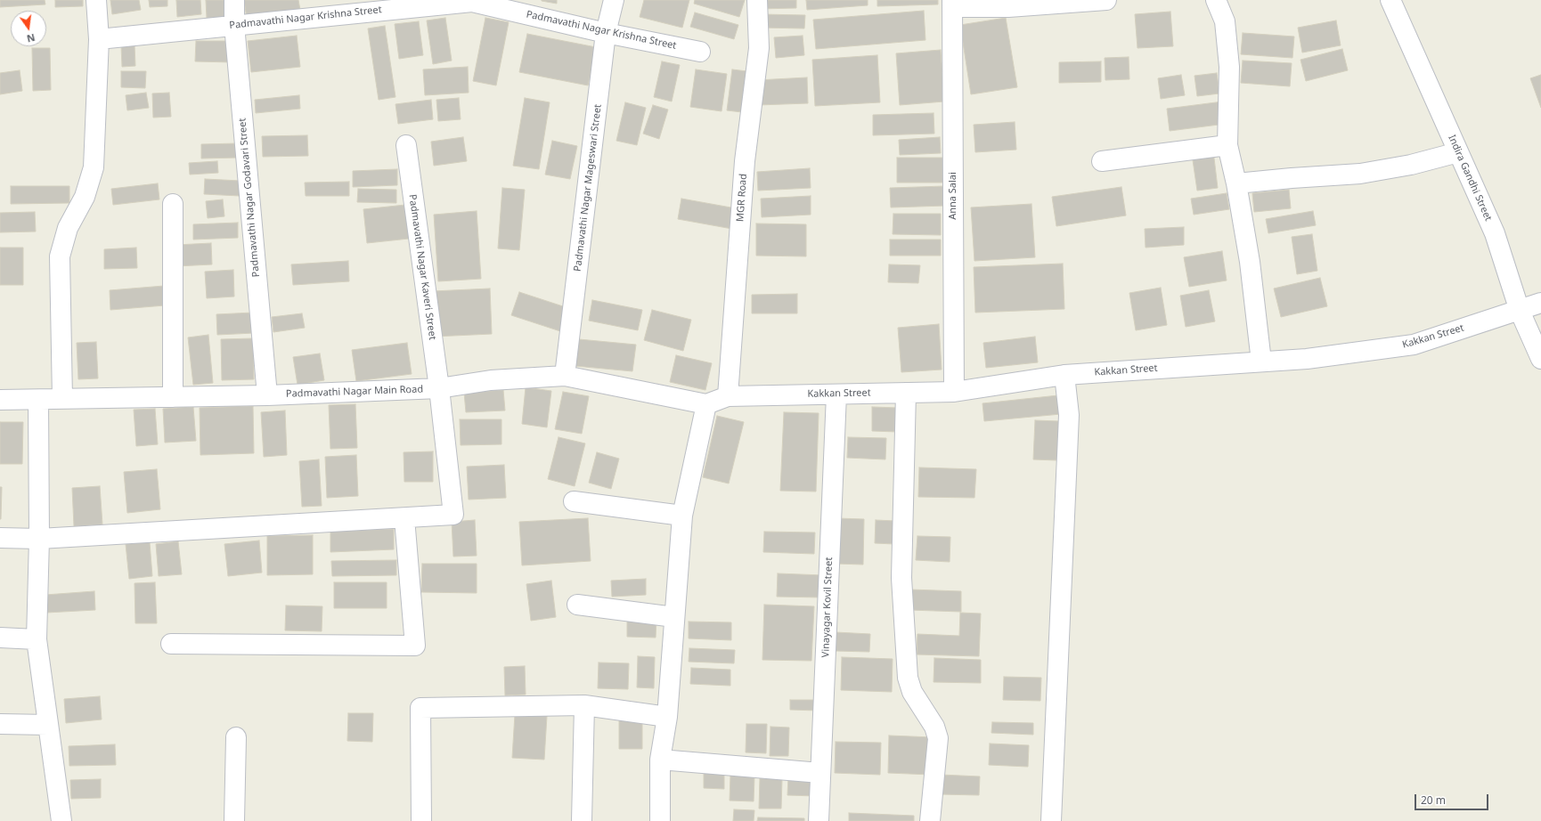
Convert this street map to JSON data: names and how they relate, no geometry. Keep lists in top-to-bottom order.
{
  "streets": {
    "street": [
      "Padmavathi Nagar Krishna Street",
      "Indira Gandhi Street",
      "Padmavathi Nagar Mageswari Street",
      "Anna Salai",
      "Padmavathi Nagar Godavari Street",
      "MGR Road",
      "Padmavathi Nagar Kaveri Street",
      "Kakkan Street",
      "Padmavathi Nagar Main Road",
      "Vinayagar Kovil Street"
    ]
  },
  "crossings": [
    ["Padmavathi Nagar Krishna Street", "Padmavathi Nagar Mageswari Street"],
    ["Padmavathi Nagar Krishna Street", "Padmavathi Nagar Godavari Street"],
    ["Indira Gandhi Street", "Kakkan Street"],
    ["Padmavathi Nagar Mageswari Street", "Padmavathi Nagar Main Road"],
    ["Anna Salai", "Kakkan Street"],
    ["Padmavathi Nagar Godavari Street", "Padmavathi Nagar Main Road"],
    ["MGR Road", "Kakkan Street"],
    ["Padmavathi Nagar Kaveri Street", "Padmavathi Nagar Main Road"],
    ["Kakkan Street", "Padmavathi Nagar Main Road"],
    ["Kakkan Street", "Vinayagar Kovil Street"]
  ],
  "scale_bar": "20 m",
  "north": "bottom"
}
